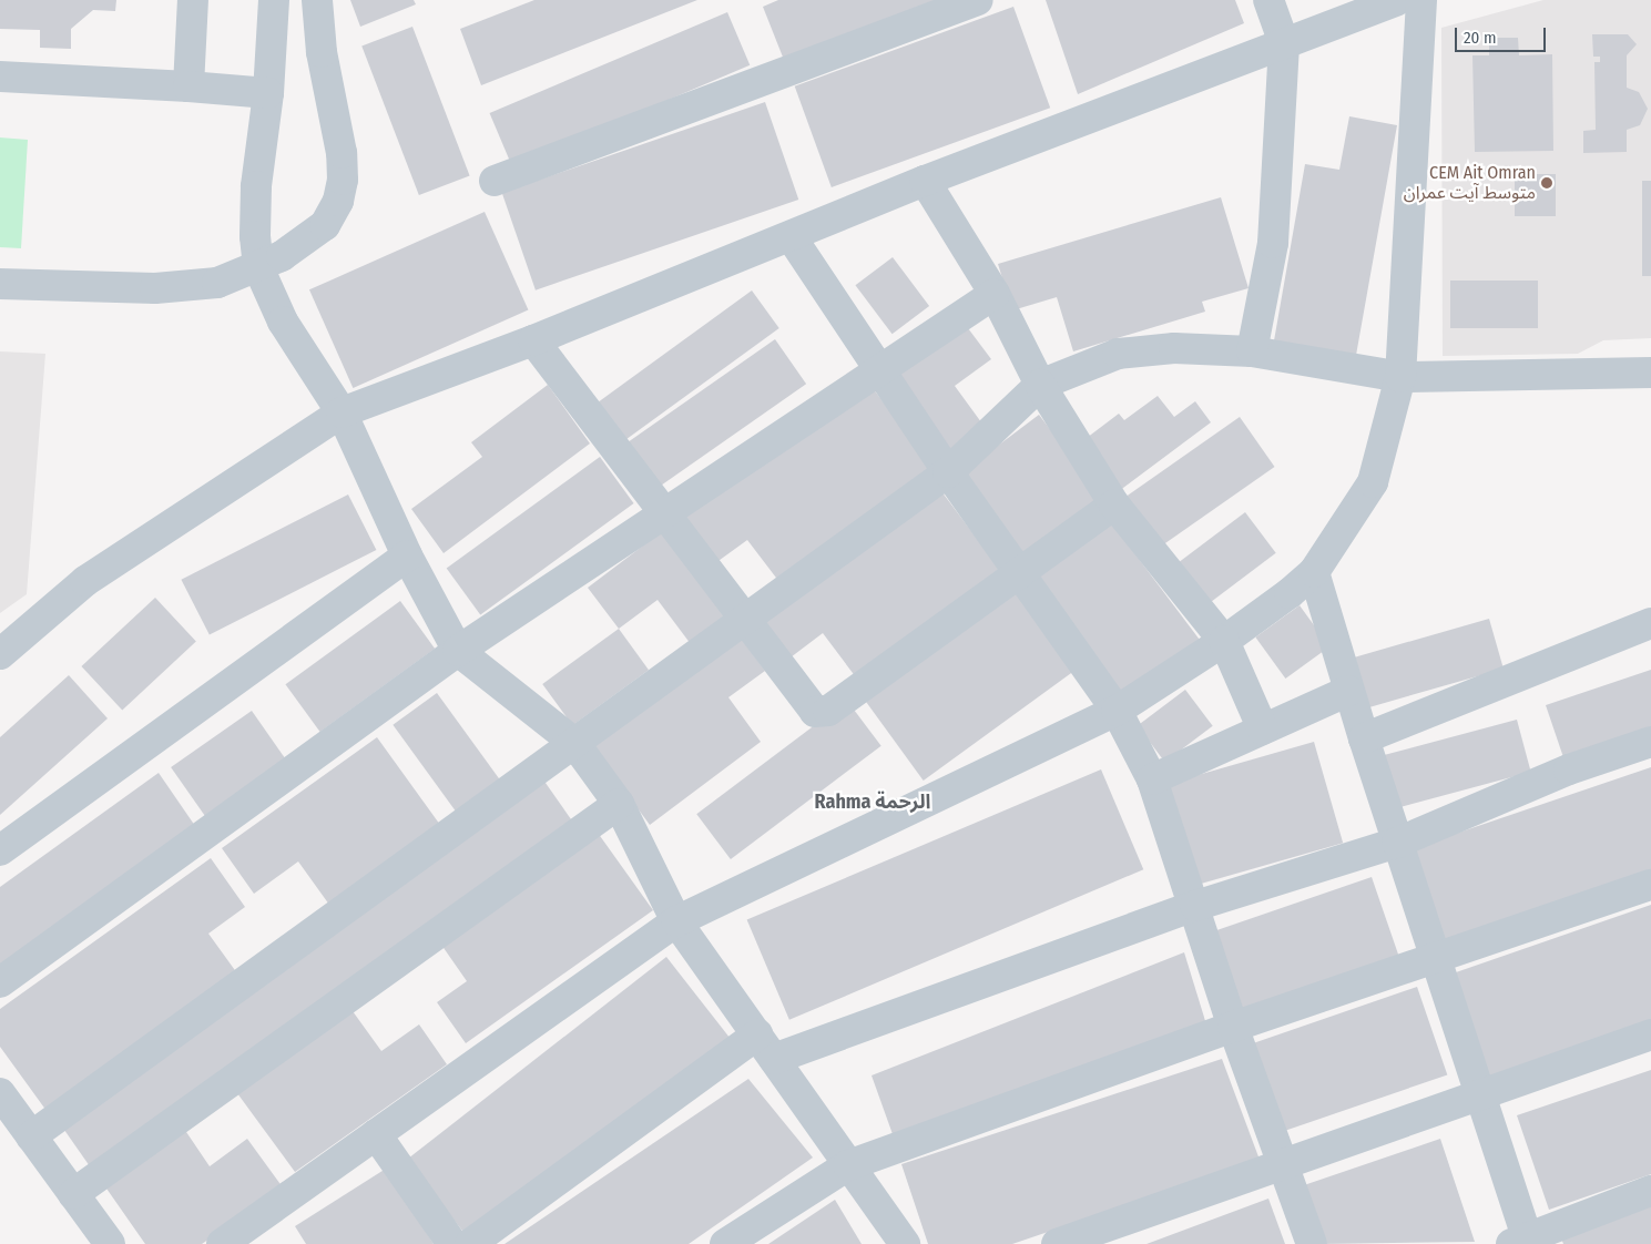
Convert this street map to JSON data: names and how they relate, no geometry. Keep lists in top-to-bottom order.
{
  "districts": ["Rahma الرحمة"],
  "places": ["CEM Ait Omran متوسط آيت عمران"],
  "scale_bar": "20 m"
}
